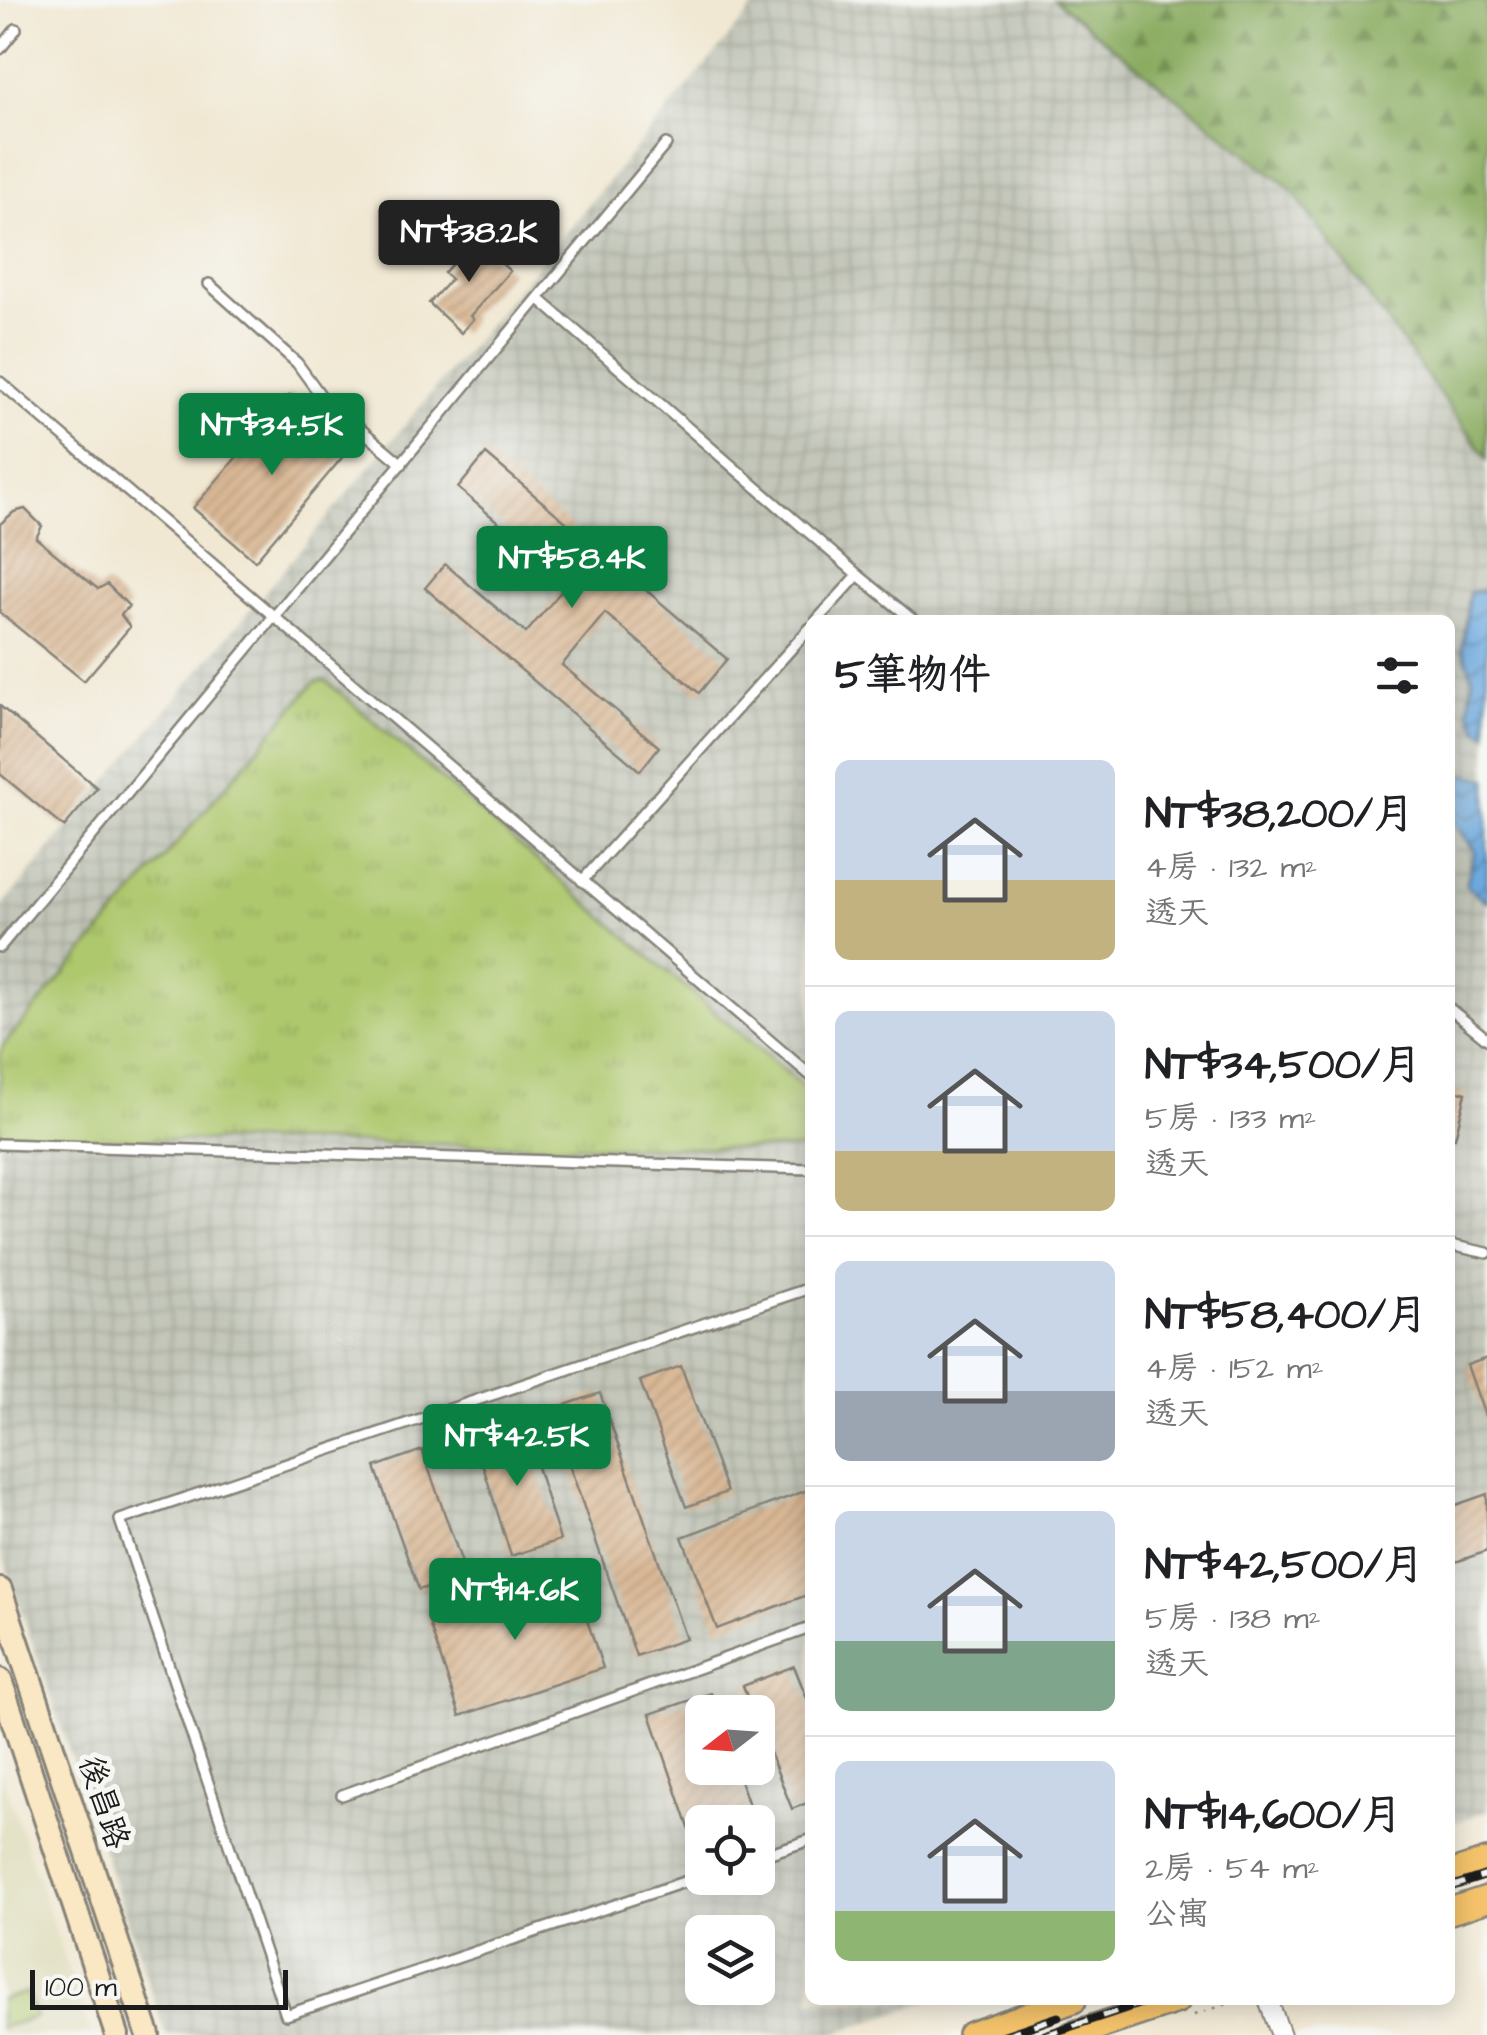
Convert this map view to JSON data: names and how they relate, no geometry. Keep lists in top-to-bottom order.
{
  "streets": {
    "street": ["後昌路"]
  },
  "scale_bar": "100 m",
  "north": "left",
  "page": {
    "price": [
      "NT$38.2K",
      "NT$34.5K",
      "NT$58.4K",
      "NT$42.5K",
      "NT$14.6K"
    ],
    "heading": "5筆物件",
    "list": [
      {
        "name": "NT$38,200/月",
        "note": "4房 · 132 m² · 透天"
      },
      {
        "name": "NT$34,500/月",
        "note": "5房 · 133 m² · 透天"
      },
      {
        "name": "NT$58,400/月",
        "note": "4房 · 152 m² · 透天"
      },
      {
        "name": "NT$42,500/月",
        "note": "5房 · 138 m² · 透天"
      },
      {
        "name": "NT$14,600/月",
        "note": "2房 · 54 m² · 公寓"
      }
    ],
    "scale": "100 m"
  }
}
